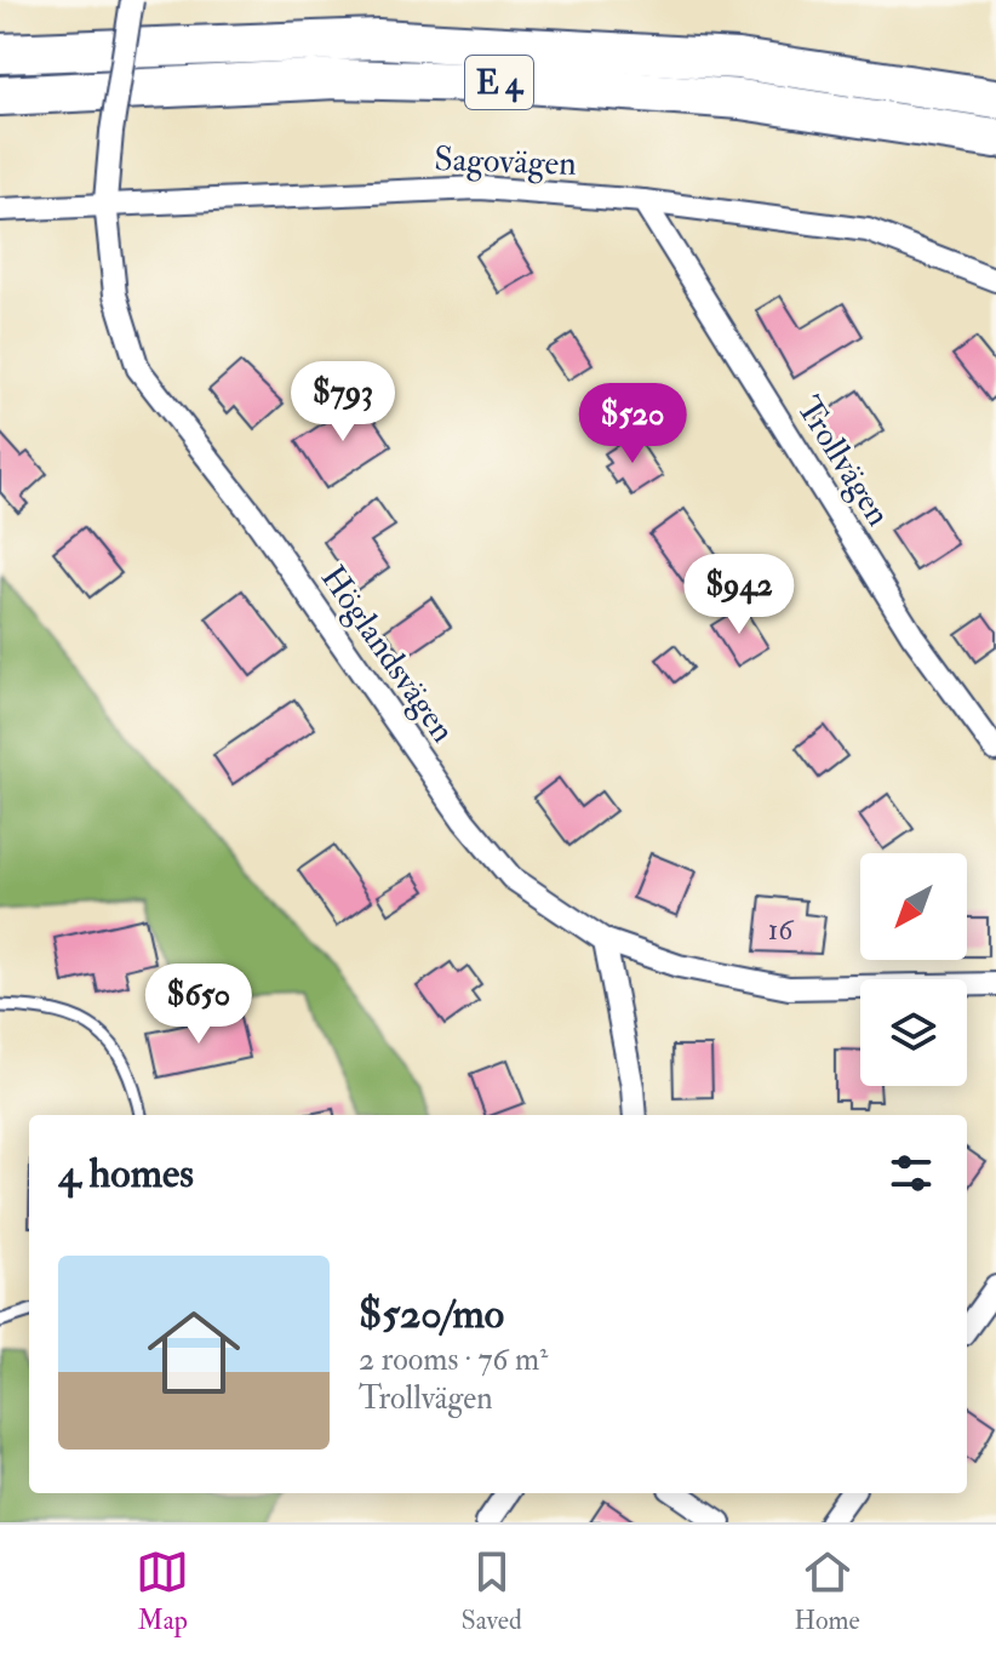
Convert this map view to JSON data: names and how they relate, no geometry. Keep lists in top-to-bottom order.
{
  "streets": {
    "highway": ["E 4"],
    "street": ["Sagovägen", "Trollvägen", "Höglandsvägen"]
  },
  "crossings": [
    ["Sagovägen", "Trollvägen"],
    ["Sagovägen", "Höglandsvägen"]
  ],
  "house_numbers": ["16"],
  "north": "bottom left",
  "page": {
    "price": [
      "$793",
      "$520",
      "$942",
      "$650"
    ],
    "heading": "4 homes",
    "list": [
      {
        "name": "$520/mo",
        "note": "2 rooms · 76 m² · Trollvägen"
      }
    ],
    "tabs": ["Map", "Saved", "Home"]
  }
}
